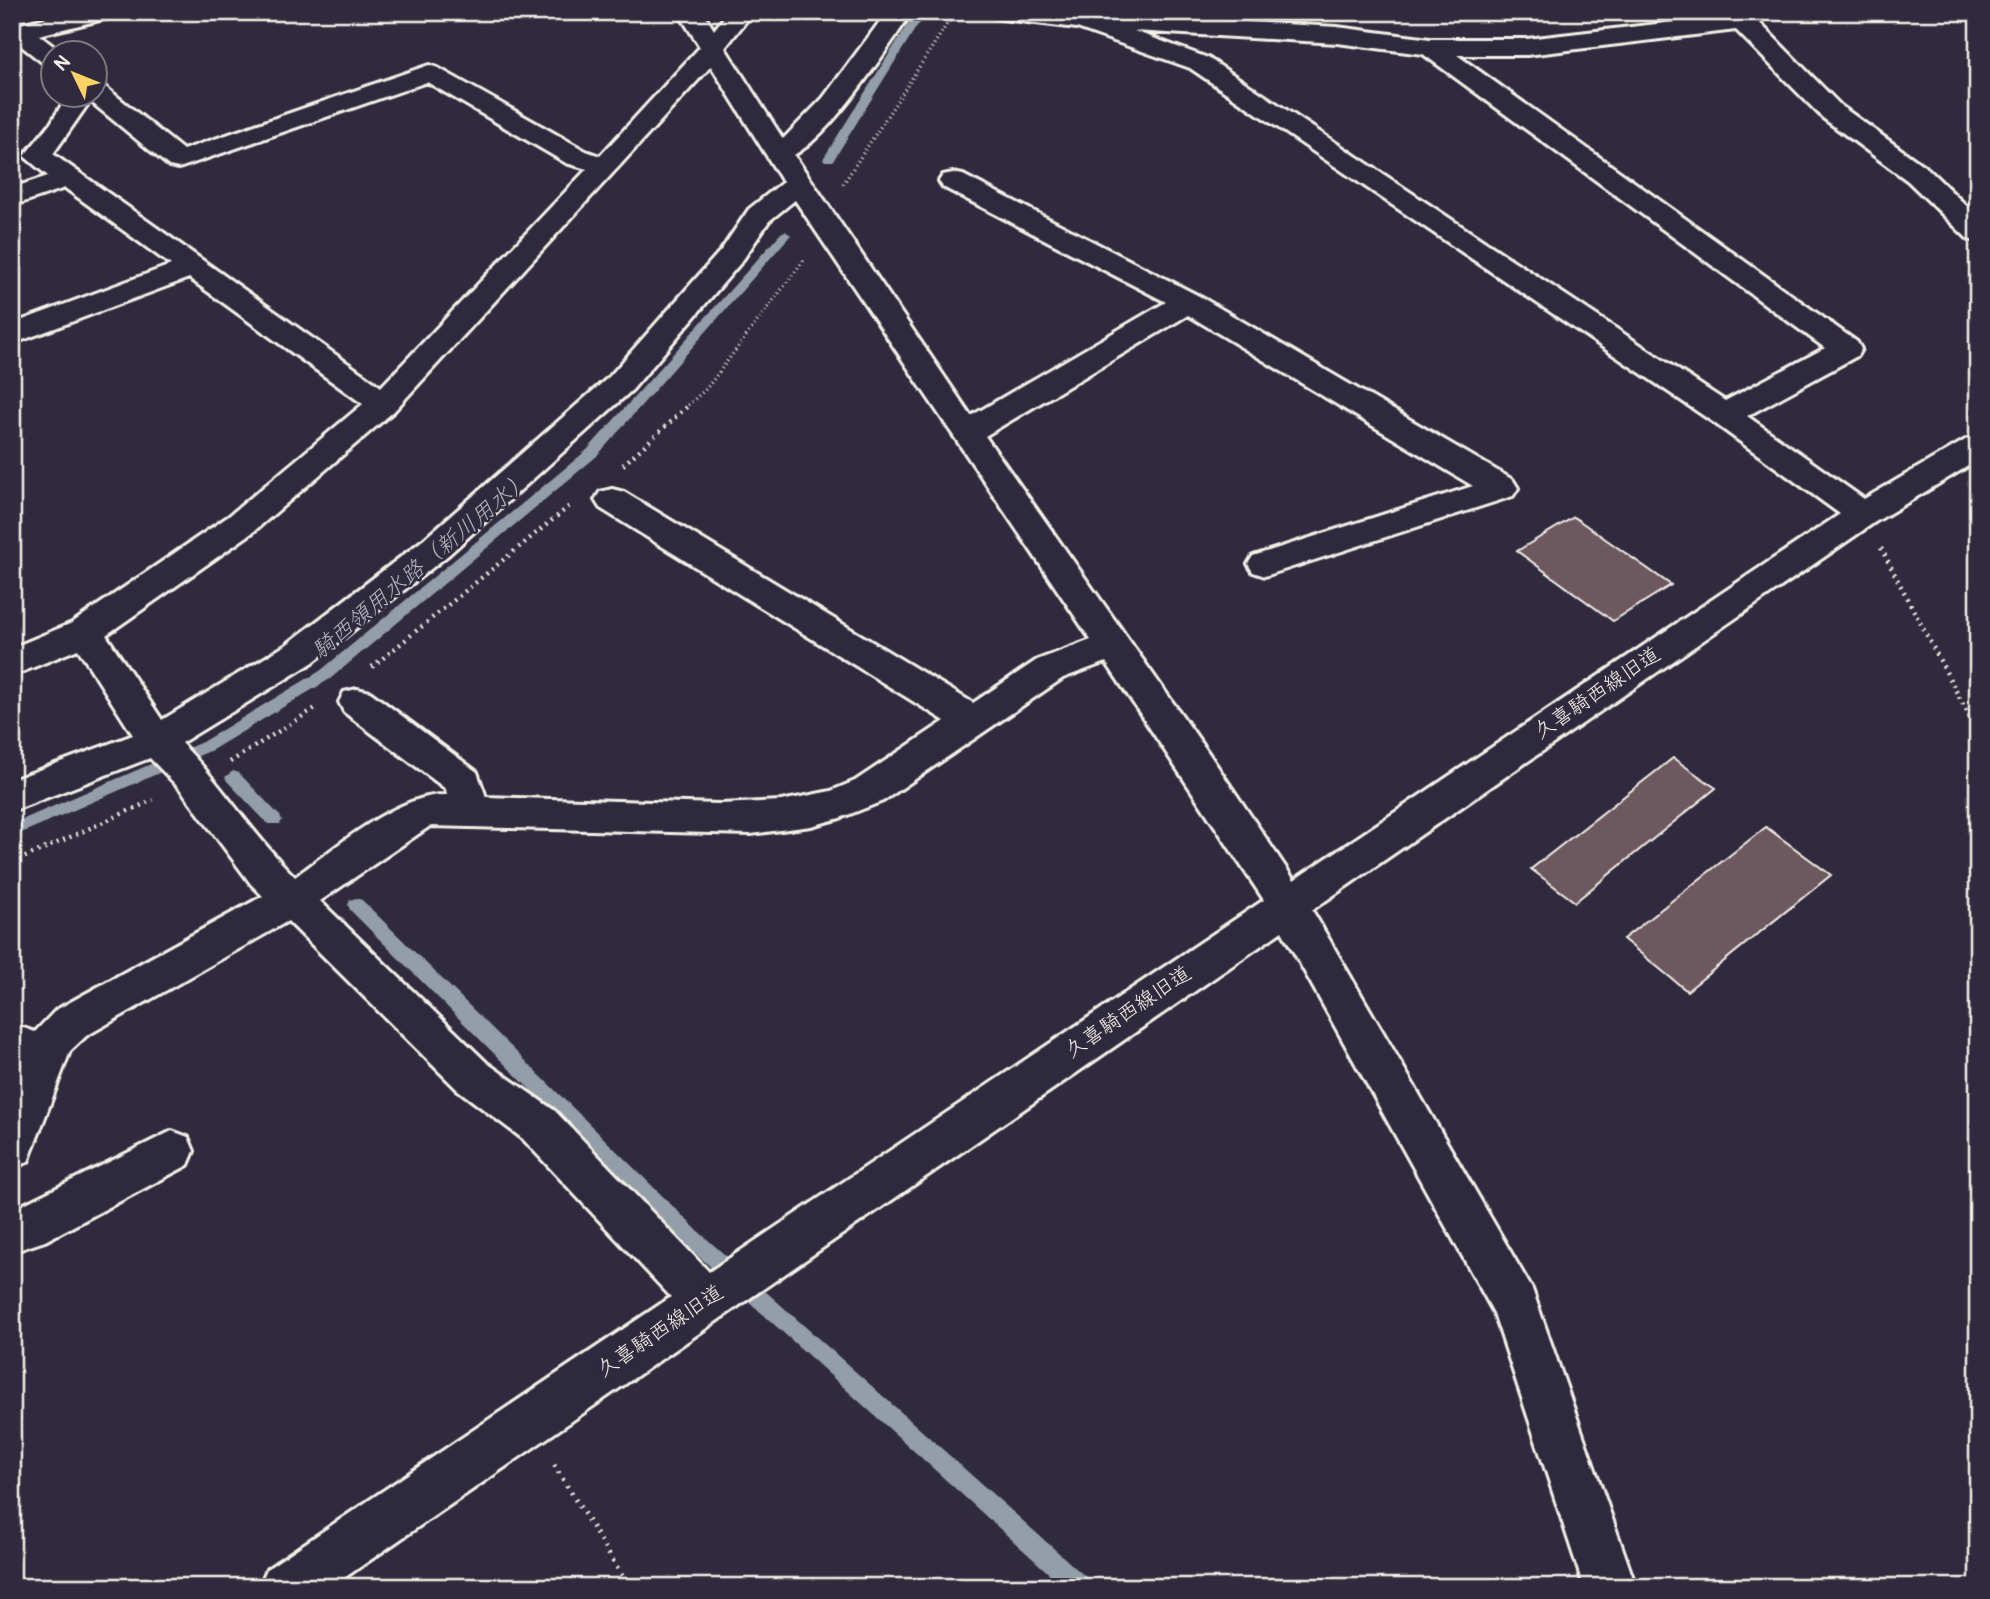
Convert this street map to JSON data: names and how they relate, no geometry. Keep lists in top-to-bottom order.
{
  "streets": {
    "street": ["久喜騎西線旧道"]
  },
  "water": ["騎西領用水路（新川用水）"],
  "north": "top left"
}
